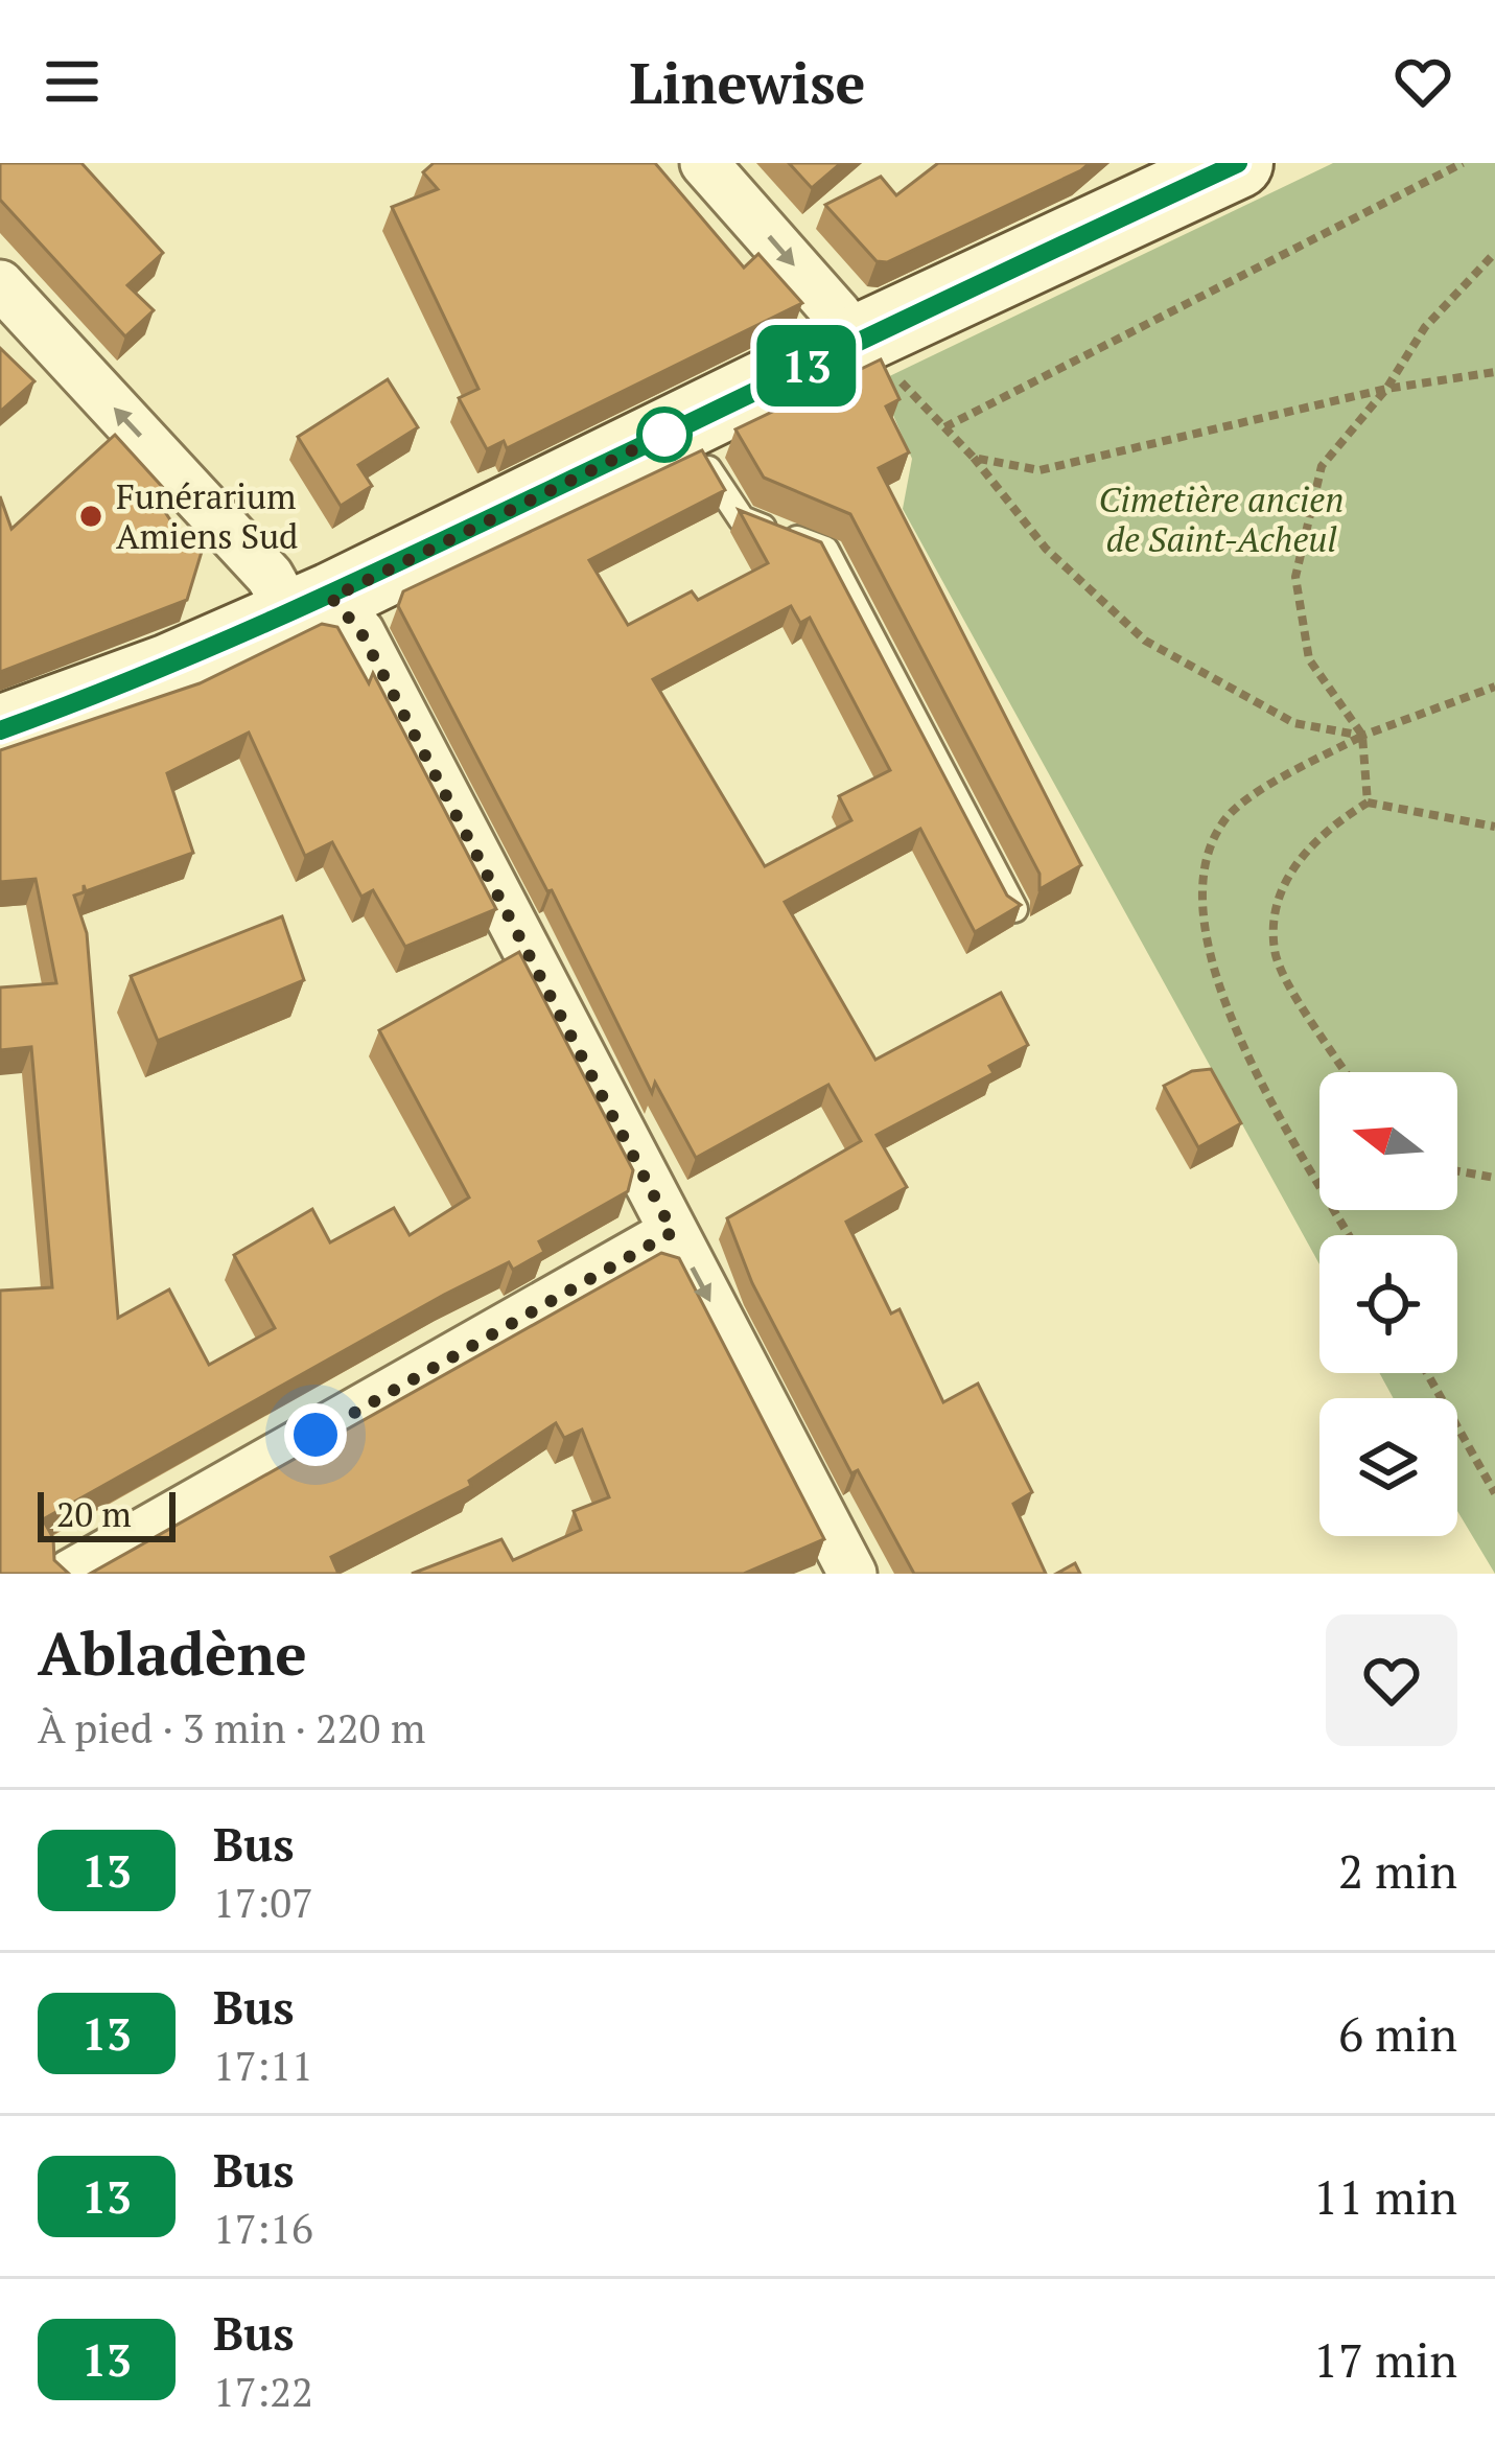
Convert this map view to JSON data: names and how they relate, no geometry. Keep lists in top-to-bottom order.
{
  "parks": ["Cimetière ancien de Saint-Acheul"],
  "places": ["Funérarium Amiens Sud"],
  "lines": ["bus line 13"],
  "scale_bar": "20 m",
  "north": "left",
  "page": {
    "header": "Linewise",
    "on_map": "13",
    "scale": "20 m",
    "heading": ["Abladène", "À pied · 3 min · 220 m"],
    "list": [
      {
        "mark": "13",
        "name": "Bus",
        "note": "17:07",
        "value": "2 min"
      },
      {
        "mark": "13",
        "name": "Bus",
        "note": "17:11",
        "value": "6 min"
      },
      {
        "mark": "13",
        "name": "Bus",
        "note": "17:16",
        "value": "11 min"
      },
      {
        "mark": "13",
        "name": "Bus",
        "note": "17:22",
        "value": "17 min"
      }
    ]
  }
}
